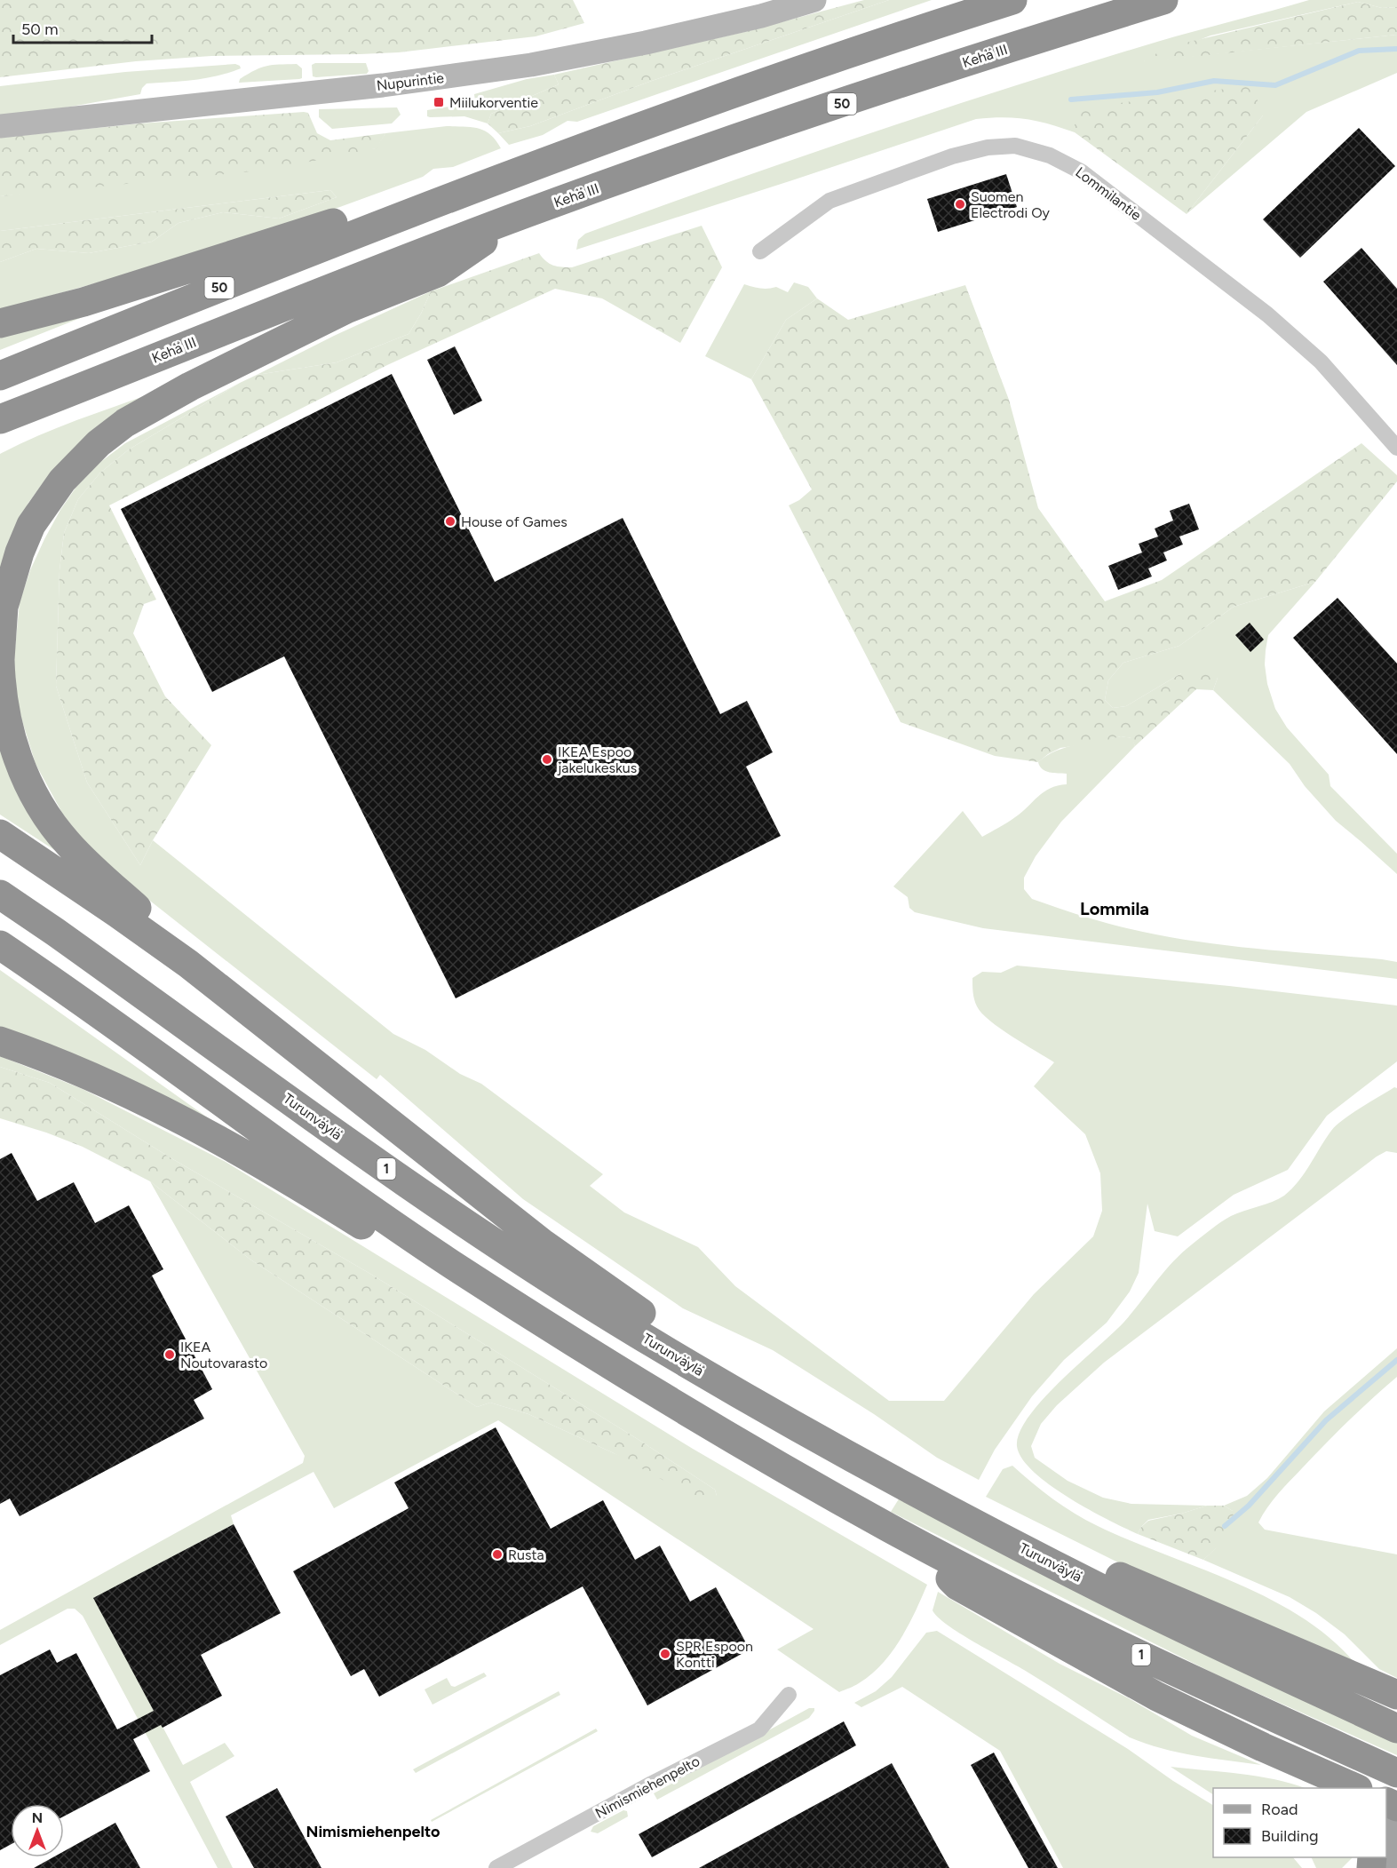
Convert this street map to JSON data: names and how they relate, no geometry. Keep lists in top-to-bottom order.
{
  "streets": {
    "highway": [
      "Kehä III",
      "50",
      "Turunväylä",
      "1"
    ],
    "main road": ["Nupurintie"],
    "street": ["Lommilantie", "Nimismiehenpelto"]
  },
  "districts": ["Lommila", "Nimismiehenpelto"],
  "places": {
    "transit": ["Miilukorventie"],
    "other": [
      "Suomen Electrodi Oy",
      "House of Games",
      "IKEA Espoo jakelukeskus",
      "IKEA Noutovarasto",
      "Rusta",
      "SPR Espoon Kontti"
    ]
  },
  "legend": ["Road", "Building"],
  "scale_bar": "50 m",
  "north": "top"
}
